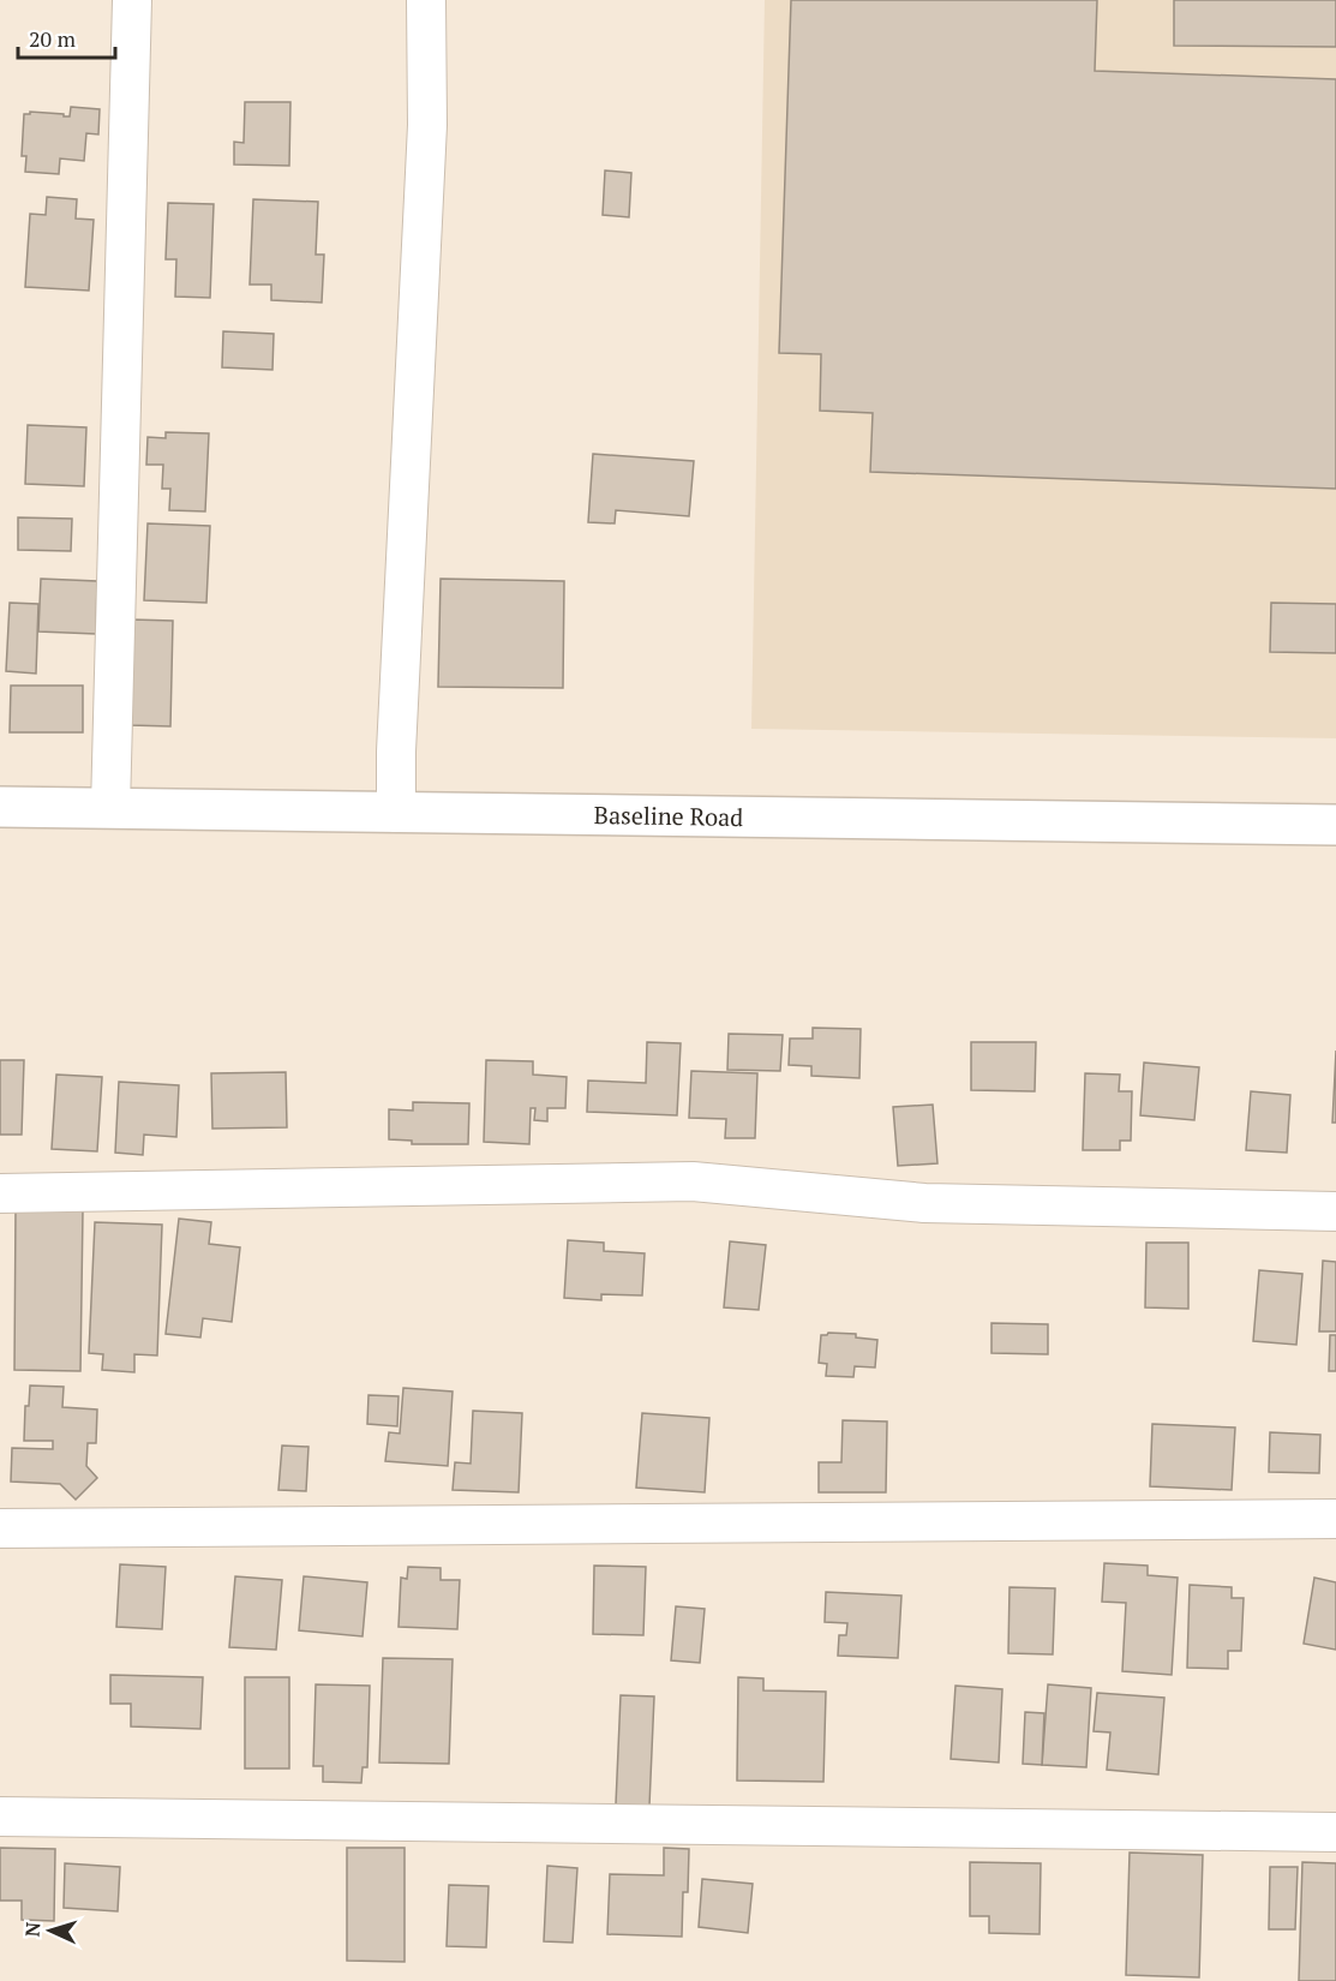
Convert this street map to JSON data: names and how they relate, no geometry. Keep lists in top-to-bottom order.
{
  "streets": {
    "main road": ["Baseline Road"]
  },
  "scale_bar": "20 m",
  "north": "left"
}
